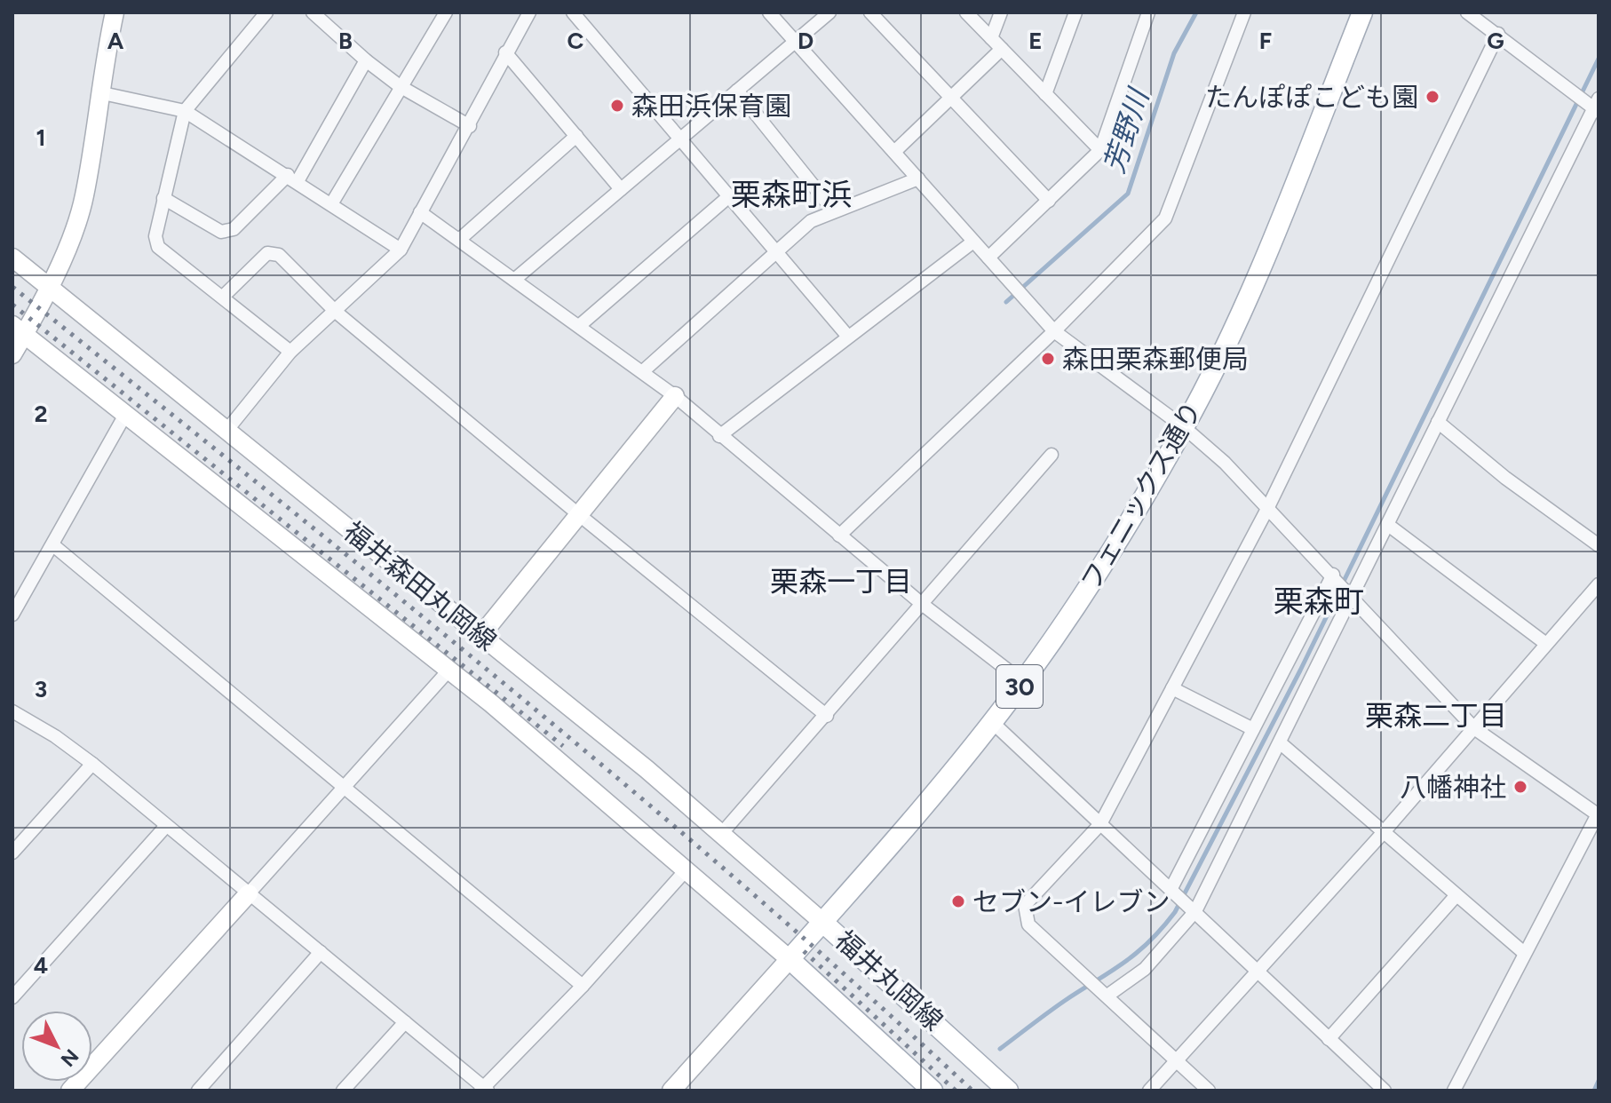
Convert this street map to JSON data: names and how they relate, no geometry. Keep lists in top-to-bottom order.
{
  "streets": {
    "main road": [
      "フェニックス通り",
      "福井森田丸岡線",
      "30",
      "福井丸岡線"
    ]
  },
  "crossings": [
    ["フェニックス通り", "福井森田丸岡線"],
    ["フェニックス通り", "福井丸岡線"],
    ["福井森田丸岡線", "福井丸岡線"]
  ],
  "districts": [
    "栗森町浜",
    "栗森一丁目",
    "栗森町",
    "栗森二丁目"
  ],
  "water": ["芳野川"],
  "places": [
    "たんぽぽこども園",
    "森田浜保育園",
    "森田栗森郵便局",
    "八幡神社",
    "セブン-イレブン"
  ],
  "north": "bottom right",
  "grid": {
    "columns": [
      "A",
      "B",
      "C",
      "D",
      "E",
      "F",
      "G"
    ],
    "rows": [
      "1",
      "2",
      "3",
      "4"
    ]
  }
}
